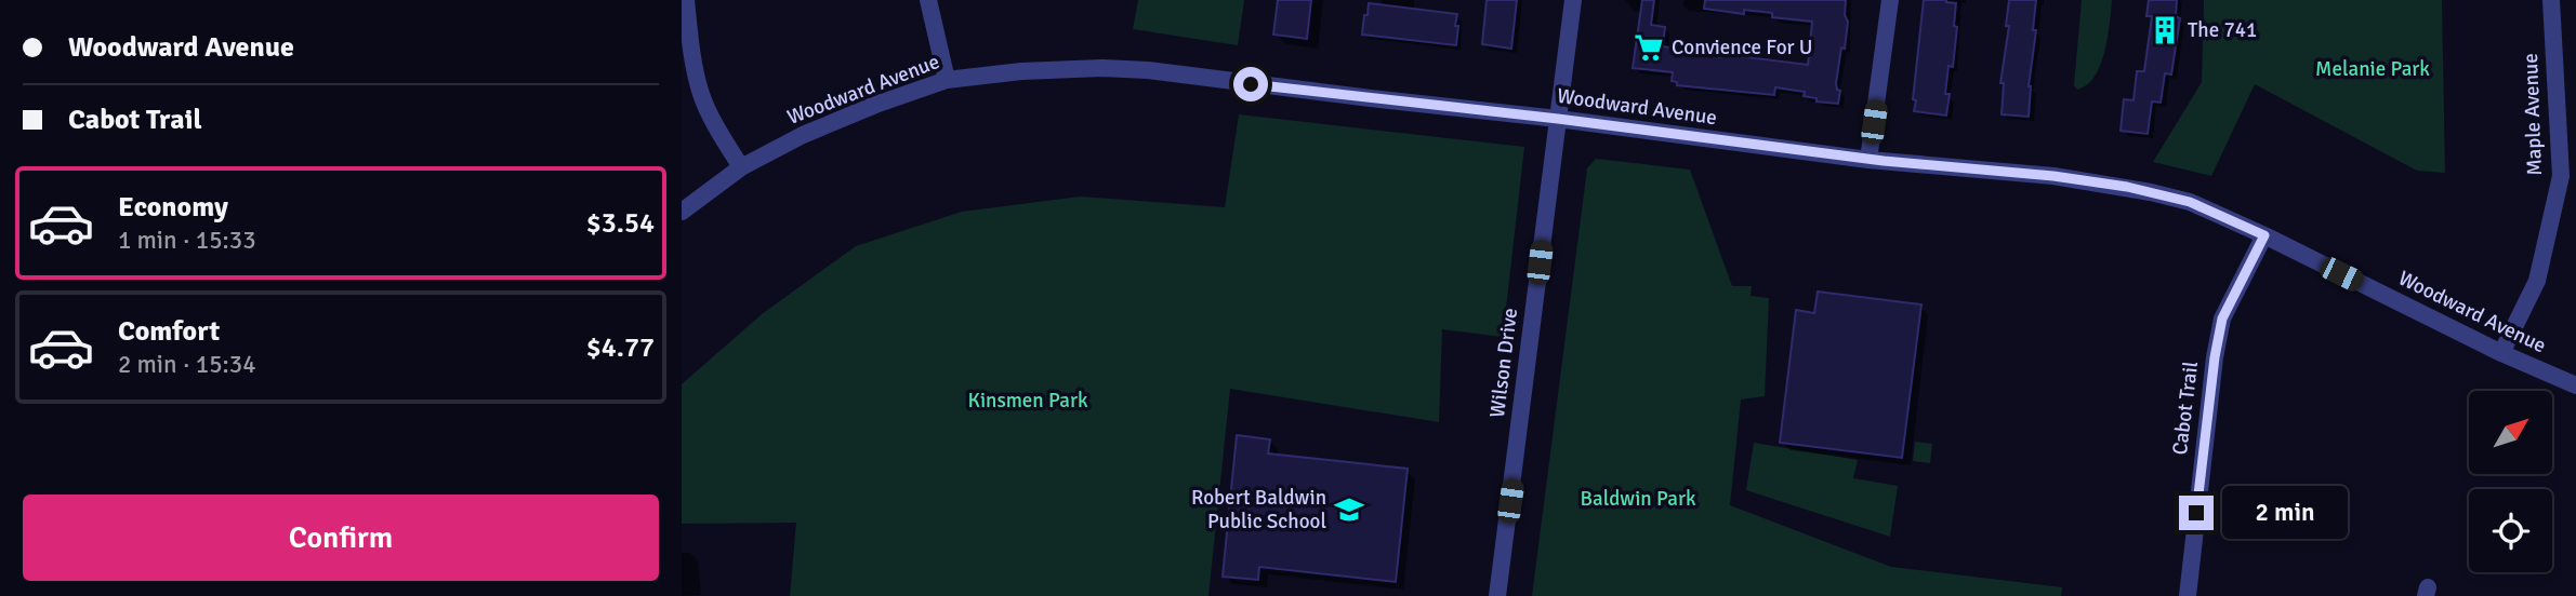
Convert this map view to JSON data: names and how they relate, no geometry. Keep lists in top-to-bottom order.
{
  "streets": {
    "street": [
      "Woodward Avenue",
      "Maple Avenue",
      "Wilson Drive",
      "Cabot Trail"
    ]
  },
  "crossings": [
    ["Woodward Avenue", "Maple Avenue"],
    ["Woodward Avenue", "Wilson Drive"],
    ["Woodward Avenue", "Cabot Trail"]
  ],
  "parks": ["Melanie Park", "Kinsmen Park", "Baldwin Park"],
  "places": {
    "building": ["The 741"],
    "supermarket": ["Convience For U"],
    "school or university": ["Robert Baldwin Public School"]
  },
  "north": "top right",
  "page": {
    "banner": ["Woodward Avenue", "Cabot Trail"],
    "list": [
      {
        "name": "Economy",
        "note": "1 min · 15:33",
        "value": "$3.54"
      },
      {
        "name": "Comfort",
        "note": "2 min · 15:34",
        "value": "$4.77"
      }
    ],
    "buttons": "Confirm",
    "bubble": "2 min"
  }
}
